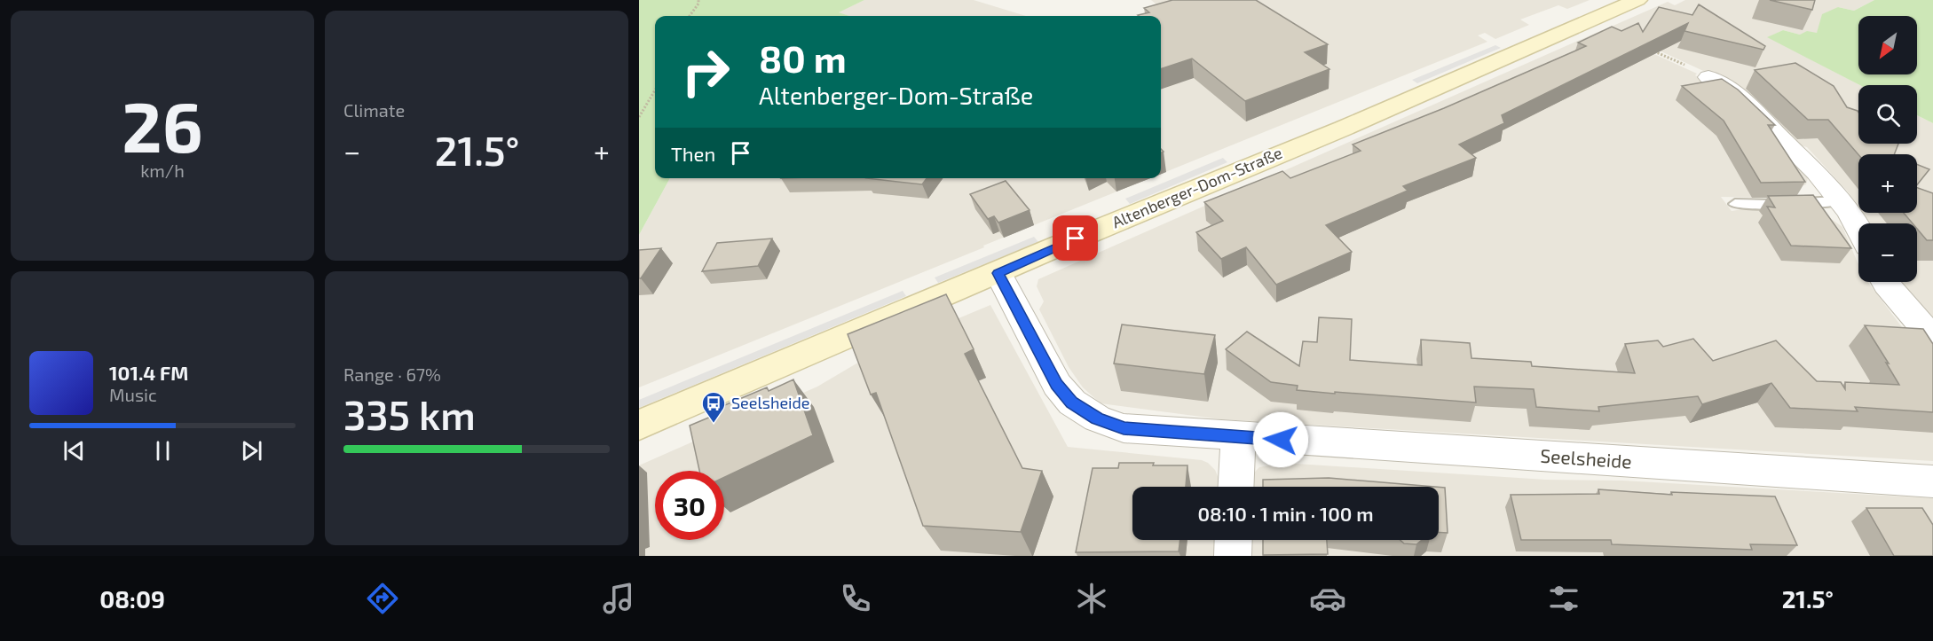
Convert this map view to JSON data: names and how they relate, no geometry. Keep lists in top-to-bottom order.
{
  "streets": {
    "main road": ["Altenberger-Dom-Straße"],
    "street": ["Seelsheide"]
  },
  "crossings": [
    ["Altenberger-Dom-Straße", "Seelsheide"]
  ],
  "places": {
    "bus stop": ["Seelsheide"]
  },
  "north": "bottom left",
  "page": {
    "tile": [
      ["26", "km/h"],
      "Climate",
      ["Range · 67%", "335 km"]
    ],
    "map_buttons": ["+", "−"],
    "turn": ["80 m", "Altenberger-Dom-Straße"],
    "then": "Then",
    "heat": ["−", "21.5°", "+"],
    "song": ["101.4 FM", "Music"],
    "limit": "30",
    "trip": "08:10 · 1 min · 100 m",
    "tabs": ["08:09", "21.5°"]
  }
}
